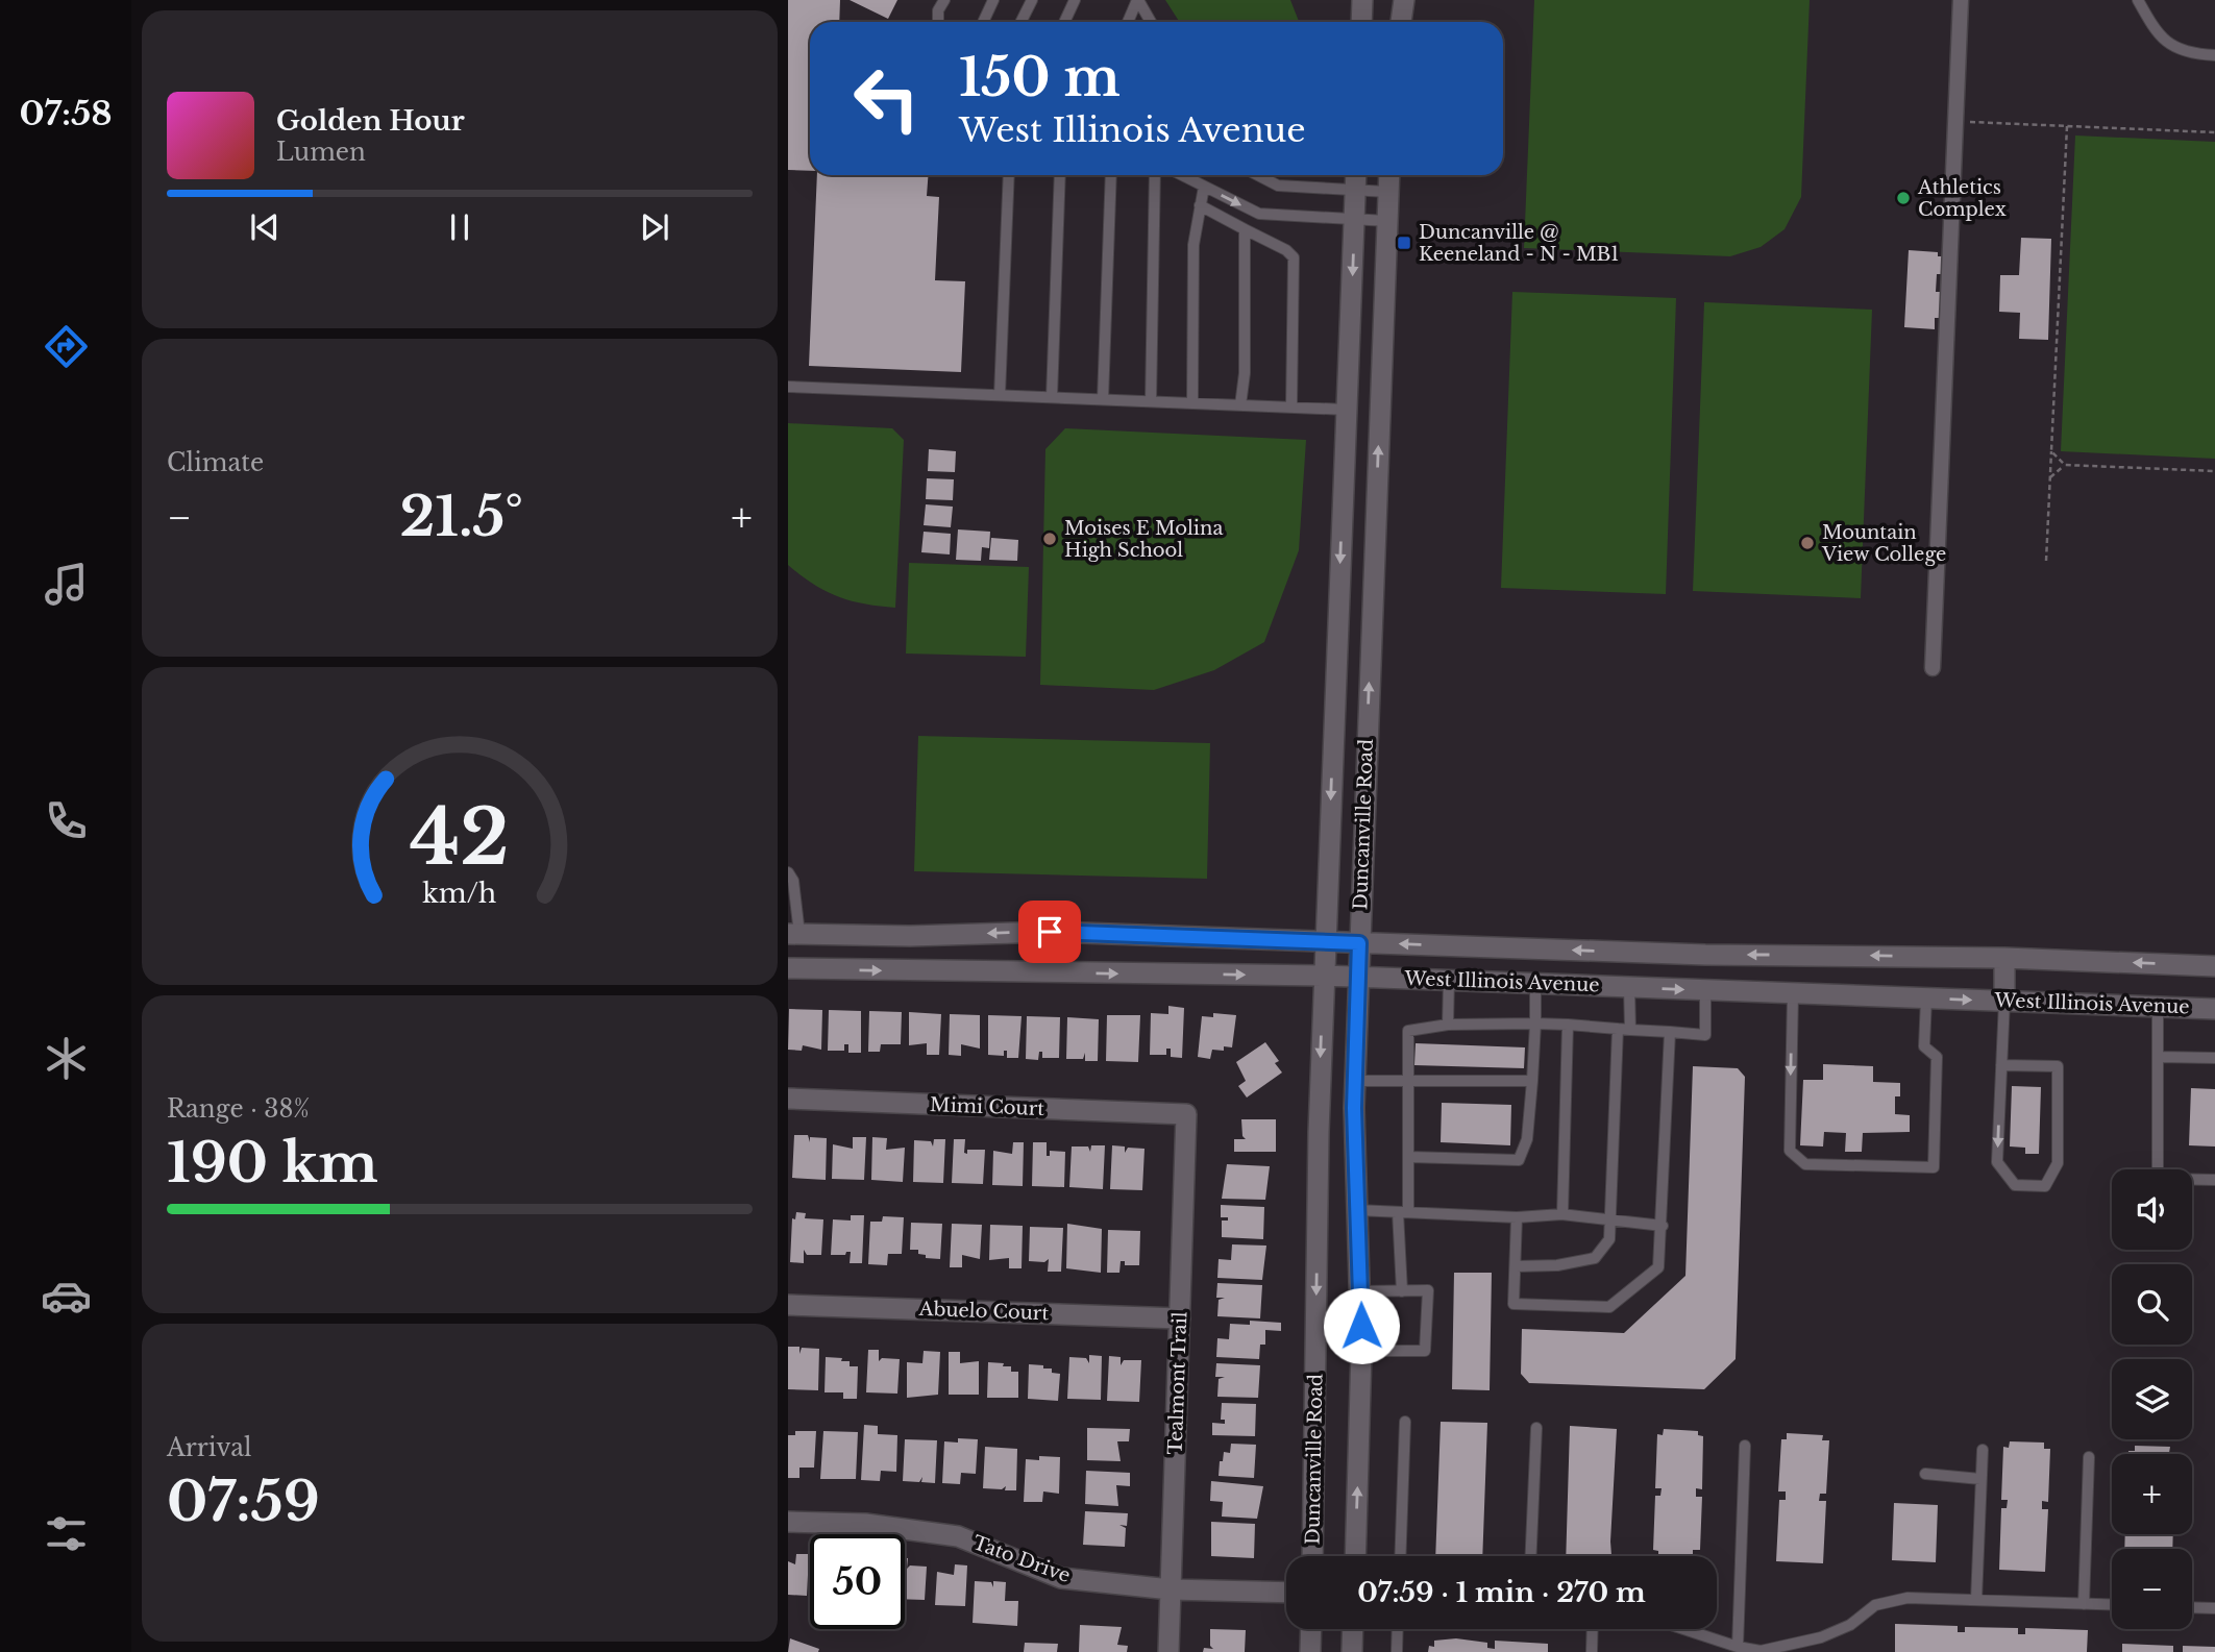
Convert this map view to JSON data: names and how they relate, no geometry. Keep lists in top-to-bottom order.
{
  "streets": {
    "main road": [
      "Duncanville Road",
      "West Illinois Avenue",
      "Mimi Court",
      "Abuelo Court",
      "Tealmont Trail",
      "Tato Drive"
    ]
  },
  "crossings": [
    ["Duncanville Road", "West Illinois Avenue"],
    ["Mimi Court", "Tealmont Trail"],
    ["Abuelo Court", "Tealmont Trail"],
    ["Tealmont Trail", "Tato Drive"]
  ],
  "places": {
    "other": ["Athletics Complex", "Moises E Molina High School", "Mountain View College"],
    "transit": ["Duncanville @ Keeneland - N - MB1"]
  },
  "page": {
    "tabs": "07:58",
    "turn": ["150 m", "West Illinois Avenue"],
    "song": ["Golden Hour", "Lumen"],
    "tile": [
      "Climate",
      ["Range · 38%", "190 km"],
      ["Arrival", "07:59"]
    ],
    "heat": ["−", "21.5°", "+"],
    "map_buttons": ["+", "−"],
    "limit": "50",
    "trip": "07:59 · 1 min · 270 m",
    "gauge": ["42", "km/h"]
  }
}
